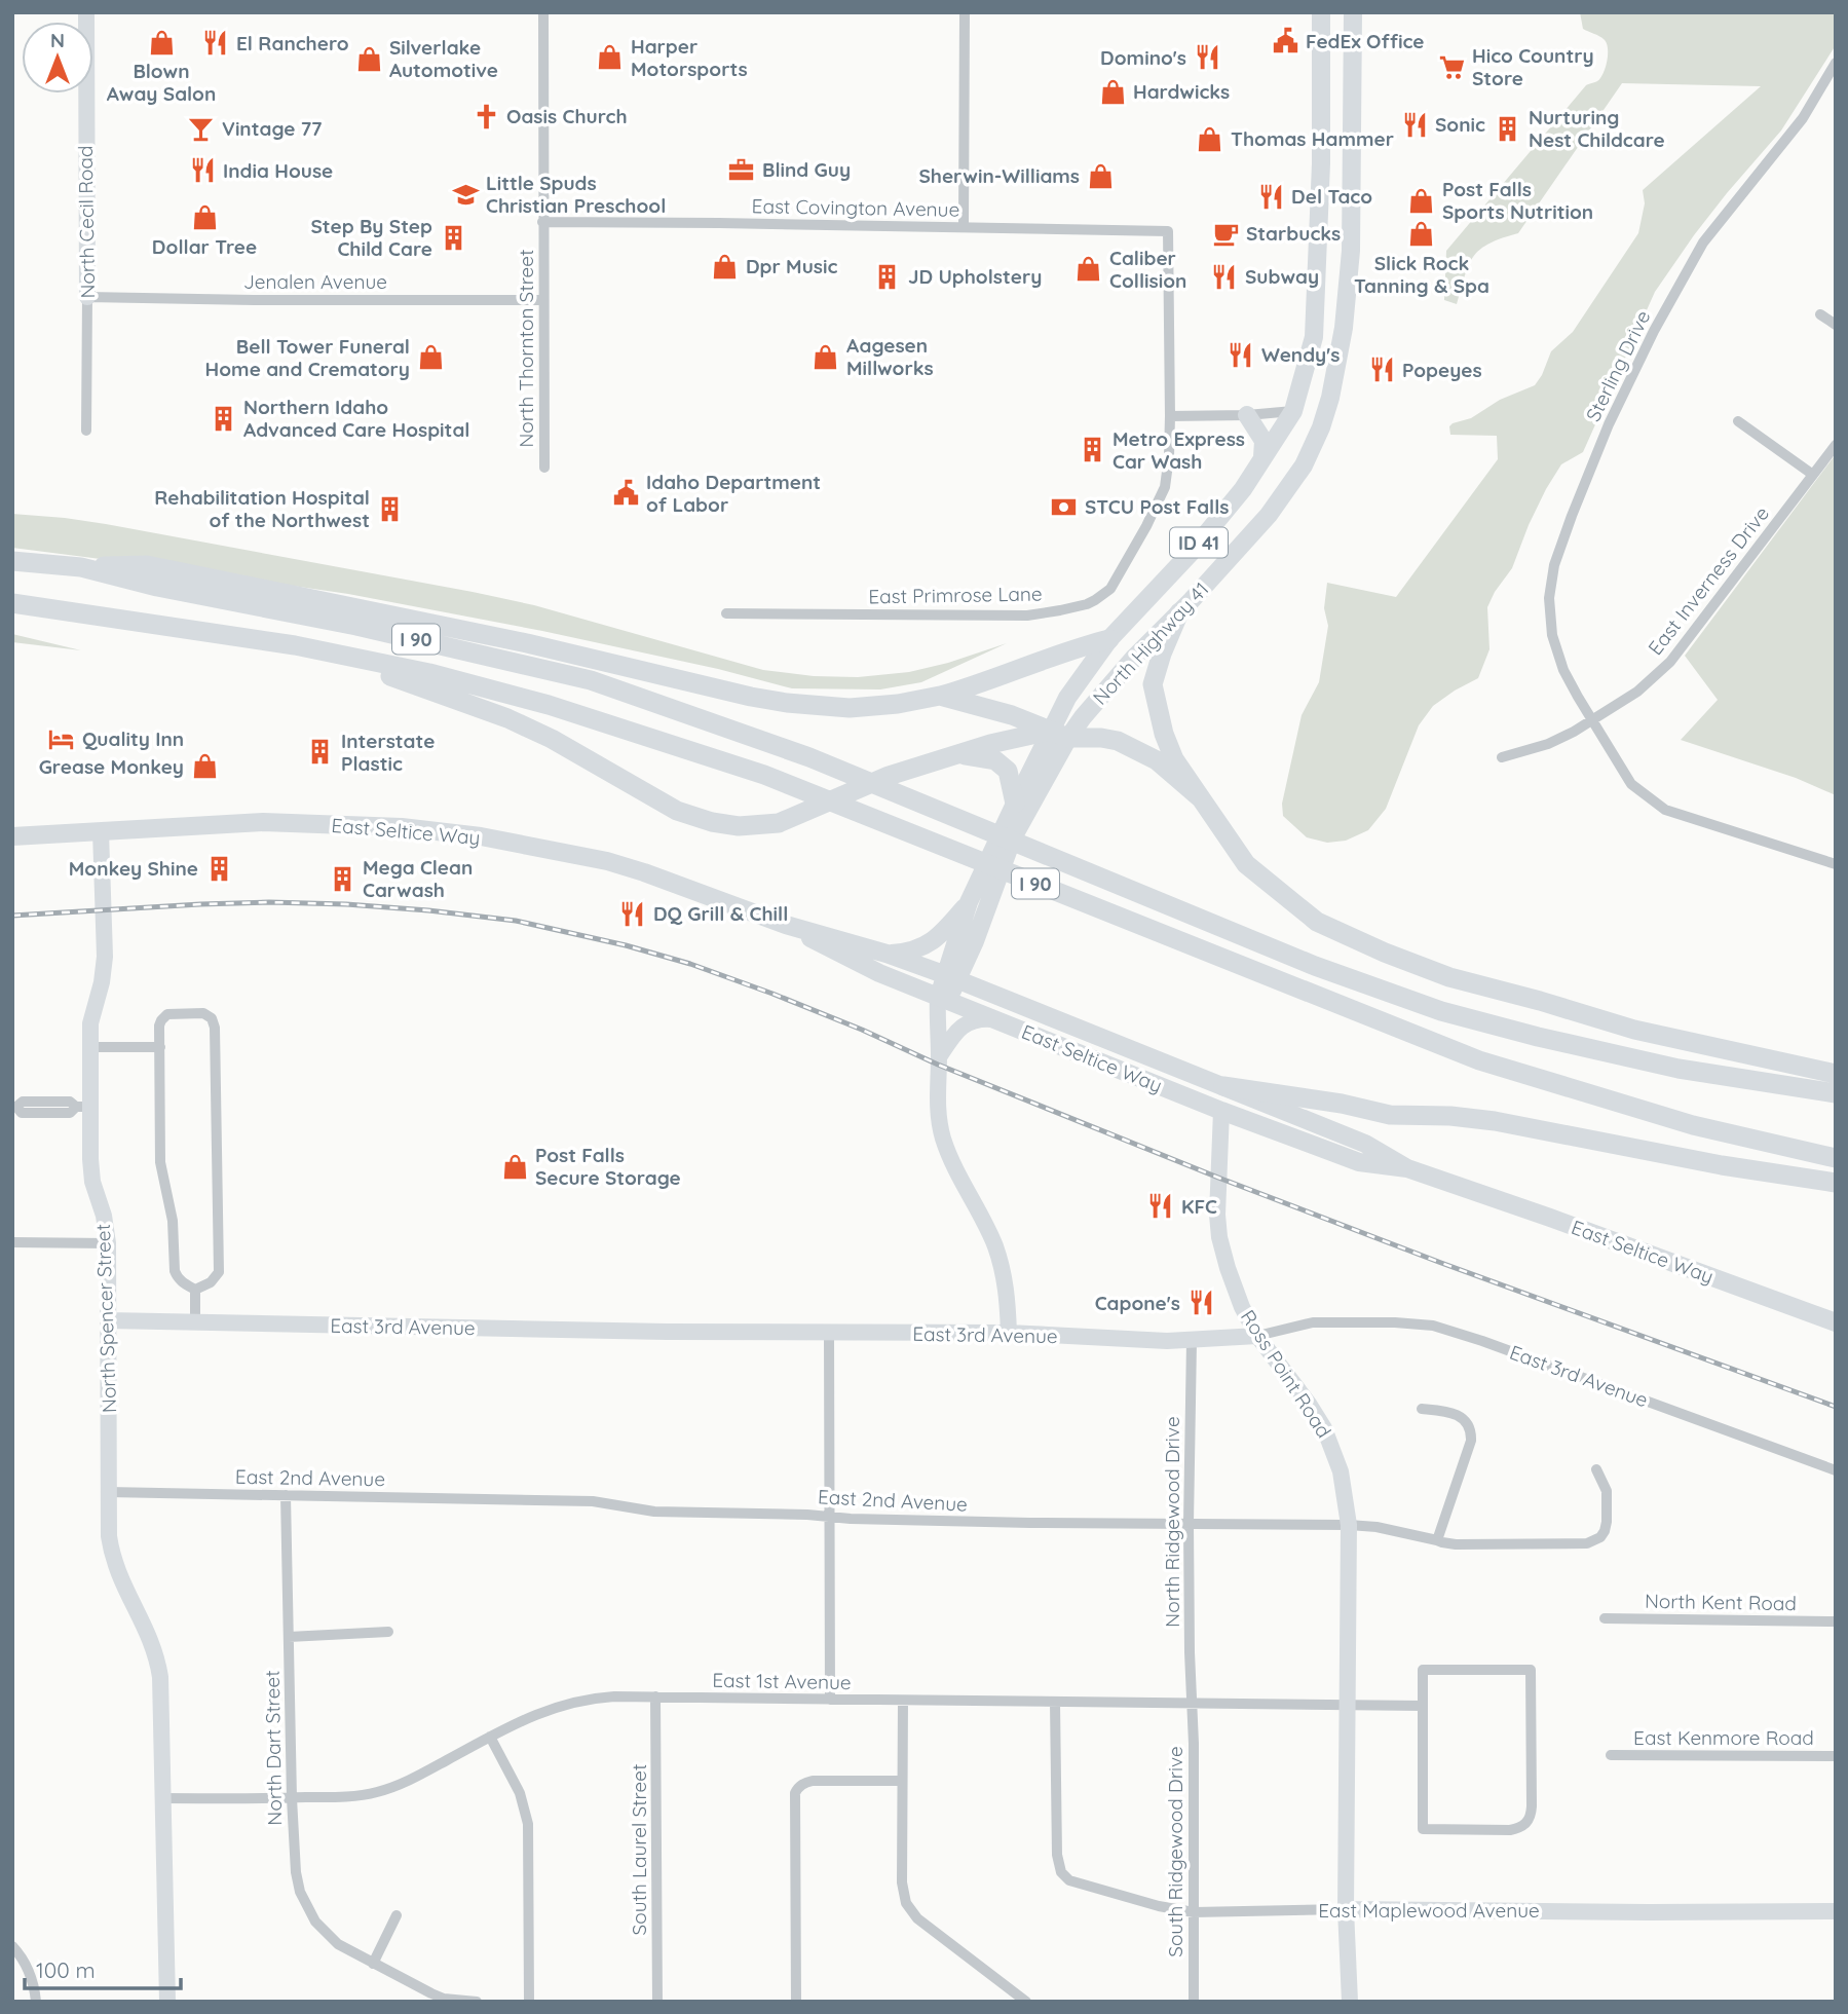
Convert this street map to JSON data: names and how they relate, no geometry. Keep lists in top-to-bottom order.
{
  "streets": {
    "highway": ["I 90"],
    "main road": [
      "ID 41",
      "North Highway 41",
      "East Seltice Way",
      "Ross Point Road"
    ],
    "street": [
      "East Covington Avenue",
      "North Cecil Road",
      "Jenalen Avenue",
      "North Thornton Street",
      "Sterling Drive",
      "East Inverness Drive",
      "East Primrose Lane",
      "North Spencer Street",
      "East 3rd Avenue",
      "East 2nd Avenue",
      "North Ridgewood Drive",
      "North Kent Road",
      "East 1st Avenue",
      "East Kenmore Road",
      "North Dart Street",
      "South Laurel Street",
      "South Ridgewood Drive",
      "East Maplewood Avenue"
    ]
  },
  "crossings": [
    ["East Covington Avenue", "North Thornton Street"],
    ["East Covington Avenue", "East Primrose Lane"],
    ["North Cecil Road", "Jenalen Avenue"],
    ["Jenalen Avenue", "North Thornton Street"],
    ["Sterling Drive", "East Inverness Drive"],
    ["North Highway 41", "East Seltice Way"],
    ["East Seltice Way", "North Spencer Street"],
    ["East Seltice Way", "Ross Point Road"],
    ["North Spencer Street", "East 3rd Avenue"],
    ["North Spencer Street", "East 2nd Avenue"],
    ["North Spencer Street", "East 1st Avenue"],
    ["East 3rd Avenue", "Ross Point Road"],
    ["East 3rd Avenue", "North Ridgewood Drive"],
    ["Ross Point Road", "East 2nd Avenue"],
    ["Ross Point Road", "East 1st Avenue"],
    ["Ross Point Road", "East Maplewood Avenue"],
    ["East 2nd Avenue", "North Ridgewood Drive"],
    ["East 2nd Avenue", "North Dart Street"],
    ["North Ridgewood Drive", "East 1st Avenue"],
    ["North Ridgewood Drive", "South Ridgewood Drive"],
    ["East 1st Avenue", "North Dart Street"],
    ["East 1st Avenue", "South Laurel Street"],
    ["East 1st Avenue", "South Ridgewood Drive"],
    ["East 1st Avenue", "East Maplewood Avenue"],
    ["South Ridgewood Drive", "East Maplewood Avenue"]
  ],
  "places": {
    "public building": ["FedEx Office", "Idaho Department of Labor"],
    "shop": [
      "Blown Away Salon",
      "Harper Motorsports",
      "Silverlake Automotive",
      "Hardwicks",
      "Thomas Hammer",
      "Sherwin-Williams",
      "Post Falls Sports Nutrition",
      "Dollar Tree",
      "Slick Rock Tanning & Spa",
      "Dpr Music",
      "Caliber Collision",
      "Aagesen Millworks",
      "Bell Tower Funeral Home and Crematory",
      "Grease Monkey",
      "Post Falls Secure Storage"
    ],
    "restaurant": [
      "El Ranchero",
      "Domino's",
      "Sonic",
      "India House",
      "Del Taco",
      "Subway",
      "Wendy's",
      "Popeyes",
      "DQ Grill & Chill",
      "KFC",
      "Capone's"
    ],
    "supermarket": ["Hico Country Store"],
    "church": ["Oasis Church"],
    "bar": ["Vintage 77"],
    "building": [
      "Nurturing Nest Childcare",
      "Step By Step Child Care",
      "JD Upholstery",
      "Northern Idaho Advanced Care Hospital",
      "Metro Express Car Wash",
      "Rehabilitation Hospital of the Northwest",
      "Interstate Plastic",
      "Monkey Shine",
      "Mega Clean Carwash"
    ],
    "office": ["Blind Guy"],
    "school or university": ["Little Spuds Christian Preschool"],
    "cafe": ["Starbucks"],
    "bank": ["STCU Post Falls"],
    "hotel": ["Quality Inn"]
  },
  "scale_bar": "100 m",
  "north": "top"
}
